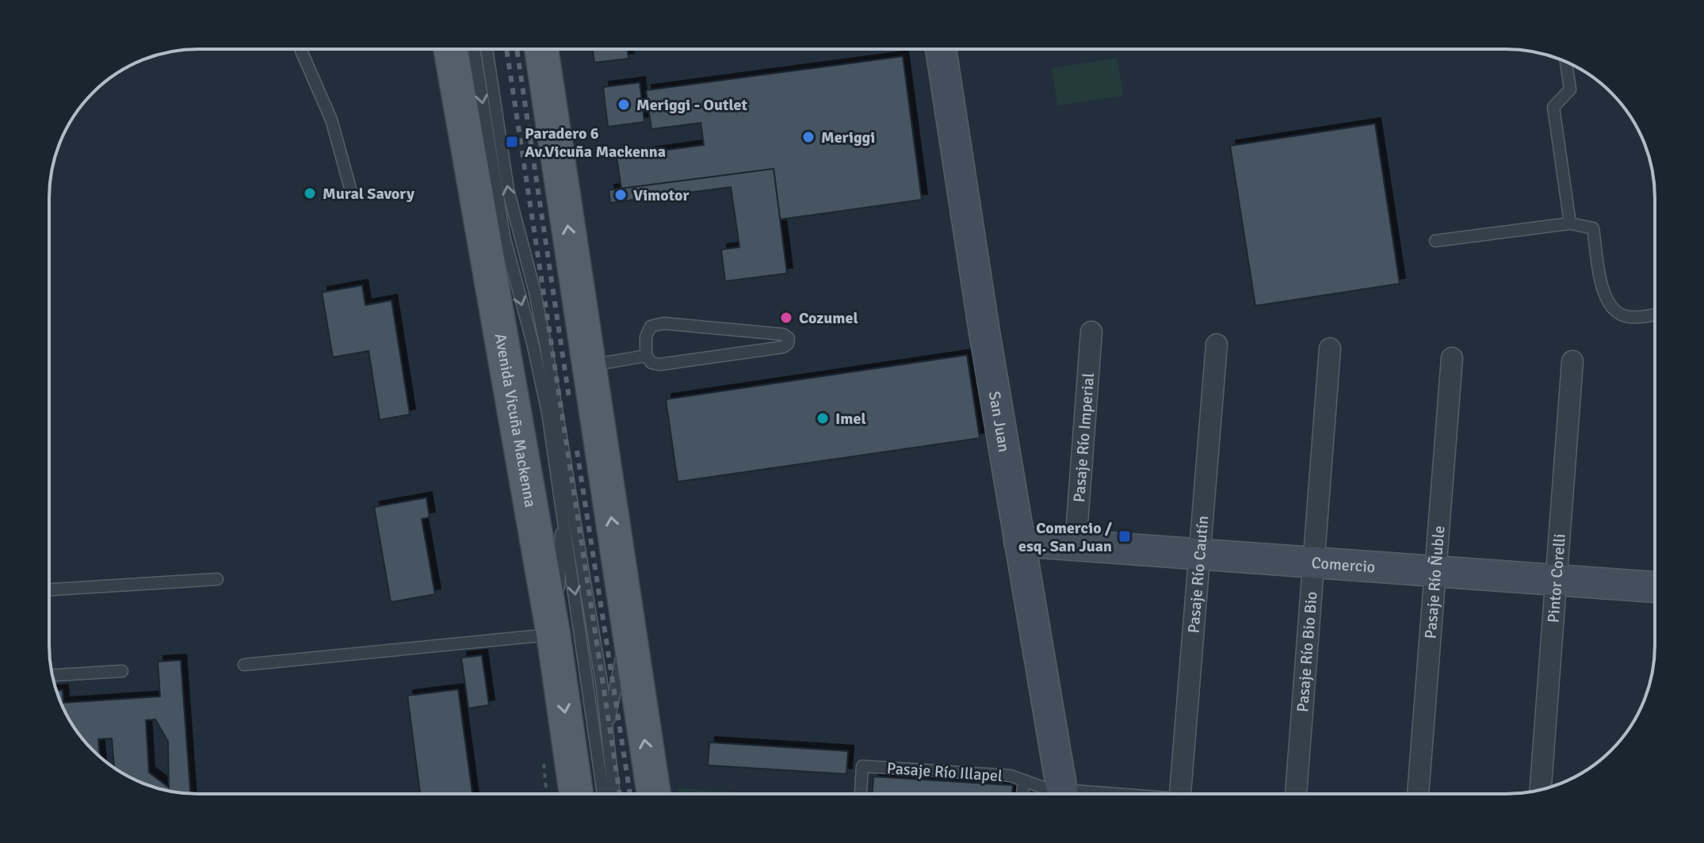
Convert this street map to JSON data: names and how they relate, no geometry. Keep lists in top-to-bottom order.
{
  "streets": {
    "main road": ["Avenida Vicuña Mackenna"],
    "street": [
      "San Juan",
      "Pasaje Río Imperial",
      "Comercio",
      "Pasaje Río Cautín",
      "Pintor Corelli",
      "Pasaje Río Ñuble",
      "Pasaje Río Bio Bio"
    ],
    "lane": ["Pasaje Río Illapel"]
  },
  "crossings": [
    ["San Juan", "Comercio"],
    ["Pasaje Río Imperial", "Comercio"],
    ["Comercio", "Pasaje Río Cautín"],
    ["Comercio", "Pintor Corelli"],
    ["Comercio", "Pasaje Río Ñuble"],
    ["Comercio", "Pasaje Río Bio Bio"]
  ],
  "places": {
    "other": [
      "Meriggi - Outlet",
      "Meriggi",
      "Mural Savory",
      "Vimotor",
      "Cozumel",
      "Imel"
    ],
    "transit": ["Paradero 6 Av.Vicuña Mackenna", "Comercio / esq. San Juan"]
  }
}
